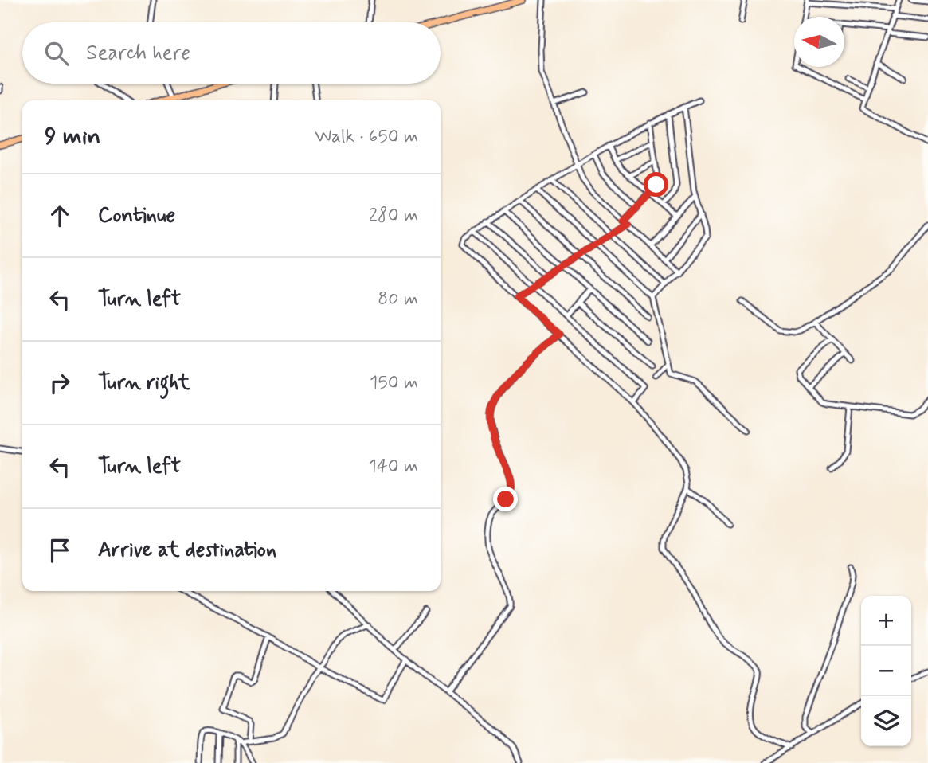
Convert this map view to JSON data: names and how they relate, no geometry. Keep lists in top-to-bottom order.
{
  "north": "left",
  "page": {
    "search": "Search here",
    "heading": ["9 min", "Walk · 650 m"],
    "list": [
      ["Continue", "280 m"],
      ["Turn left", "80 m"],
      ["Turn right", "150 m"],
      ["Turn left", "140 m"],
      "Arrive at destination"
    ],
    "map_buttons": ["+", "−"]
  }
}
